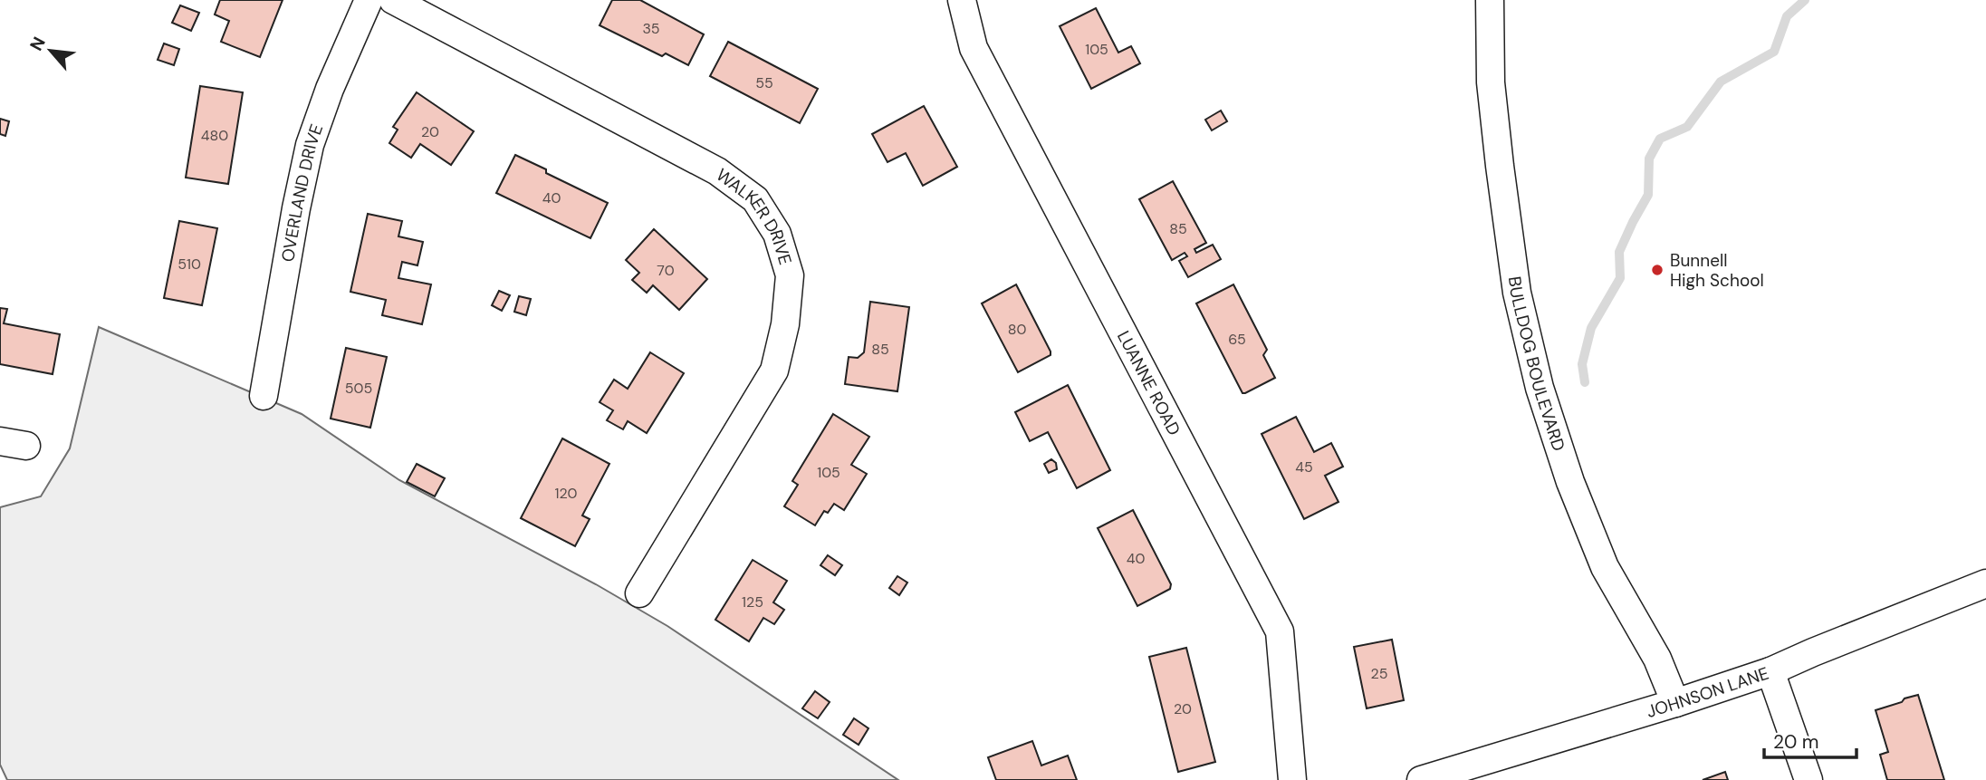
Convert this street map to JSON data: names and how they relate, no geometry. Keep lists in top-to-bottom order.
{
  "streets": {
    "street": [
      "OVERLAND DRIVE",
      "WALKER DRIVE",
      "BULLDOG BOULEVARD",
      "LUANNE ROAD",
      "JOHNSON LANE"
    ]
  },
  "crossings": [
    ["BULLDOG BOULEVARD", "JOHNSON LANE"]
  ],
  "places": ["Bunnell High School"],
  "house_numbers": [
    "35",
    "105",
    "55",
    "20",
    "480",
    "40",
    "85",
    "510",
    "70",
    "80",
    "65",
    "85",
    "505",
    "45",
    "105",
    "120",
    "40",
    "125",
    "25",
    "20"
  ],
  "scale_bar": "20 m",
  "north": "top left"
}
